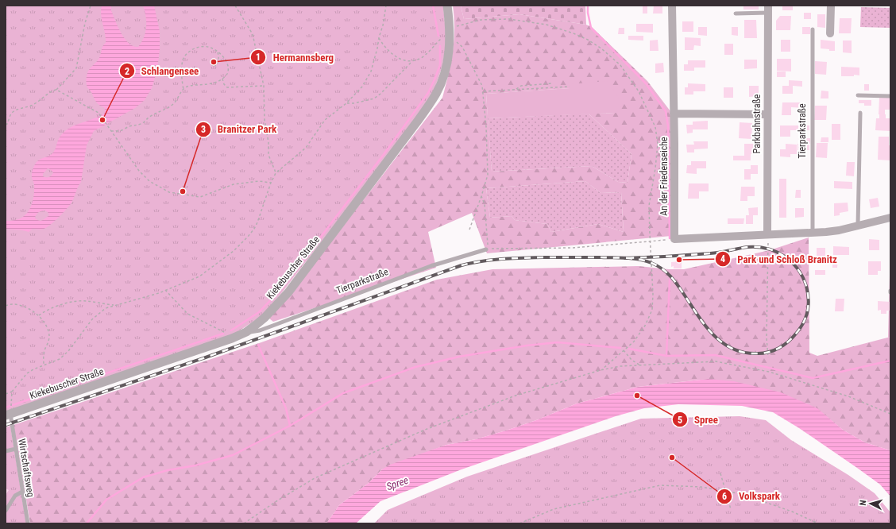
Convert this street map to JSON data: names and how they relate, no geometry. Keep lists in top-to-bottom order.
{
  "streets": {
    "street": ["Parkbahnstraße", "An der Friedenseiche", "Kiekebuscher Straße"],
    "lane": ["Tierparkstraße", "Wirtschaftsweg"]
  },
  "crossings": [
    ["Tierparkstraße", "Kiekebuscher Straße"],
    ["Kiekebuscher Straße", "Wirtschaftsweg"]
  ],
  "water": ["Spree"],
  "places": [
    "Hermannsberg",
    "Schlangensee",
    "Branitzer Park",
    "Park und Schloß Branitz",
    "Spree",
    "Volkspark"
  ],
  "north": "left"
}
